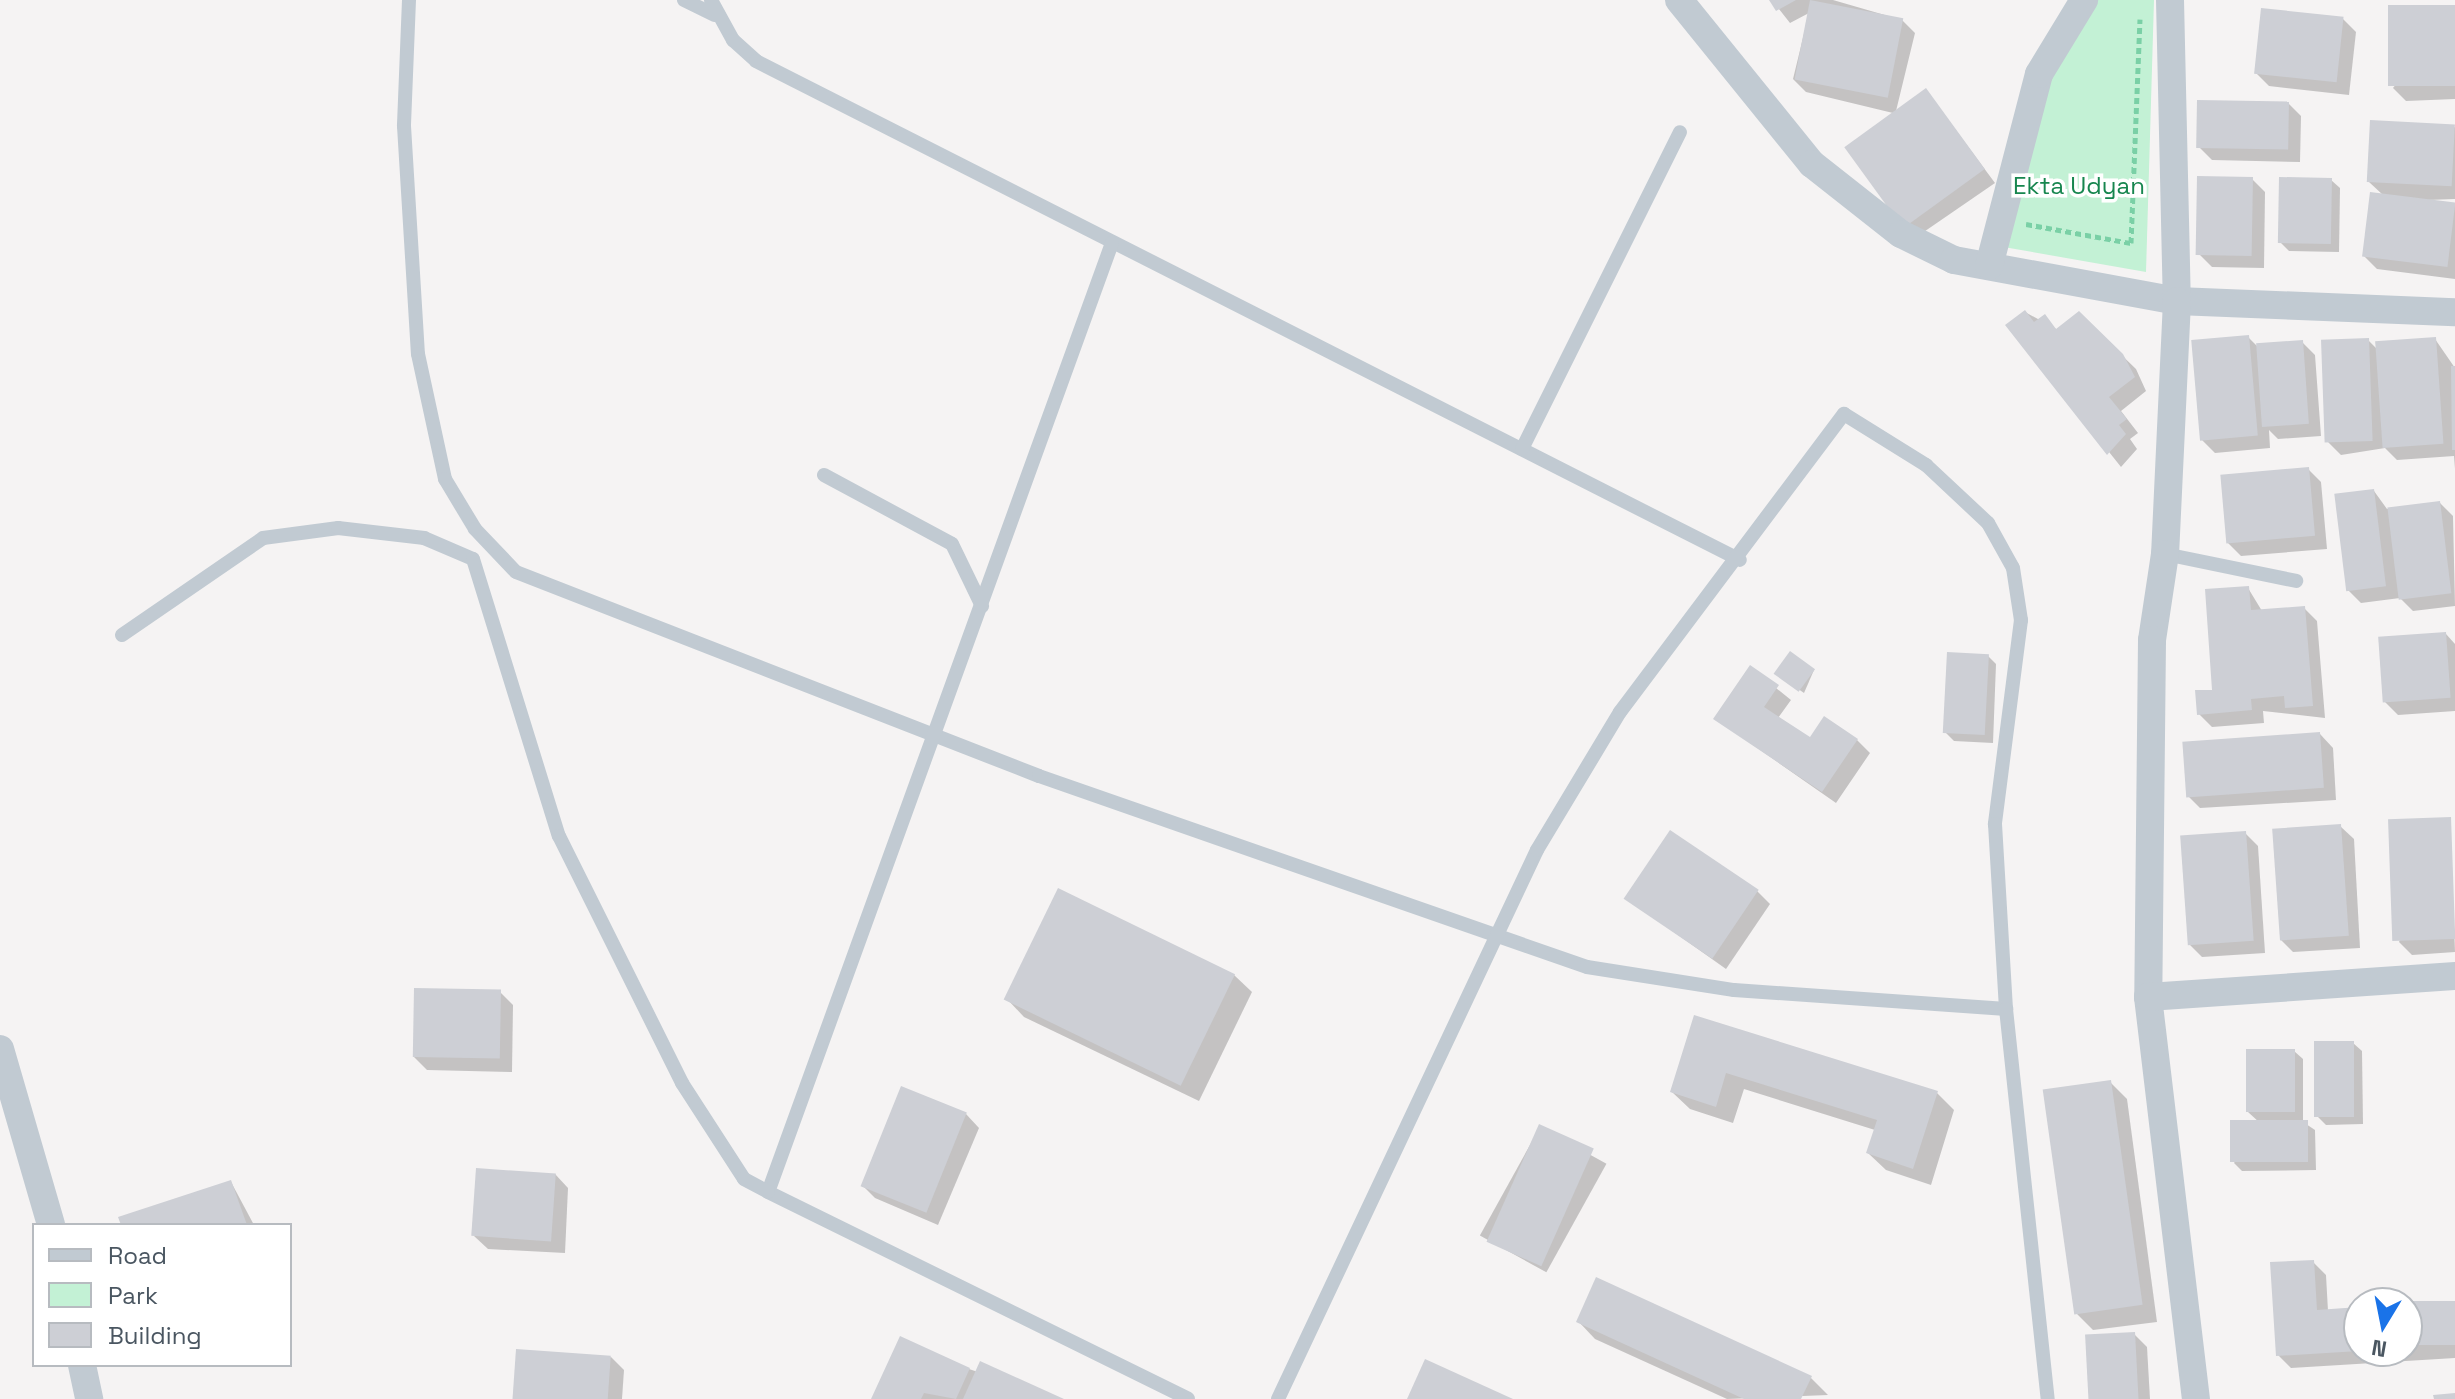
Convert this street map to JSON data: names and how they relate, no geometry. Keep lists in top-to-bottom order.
{
  "parks": ["Ekta Udyan"],
  "legend": ["Road", "Park", "Building"],
  "north": "bottom"
}
